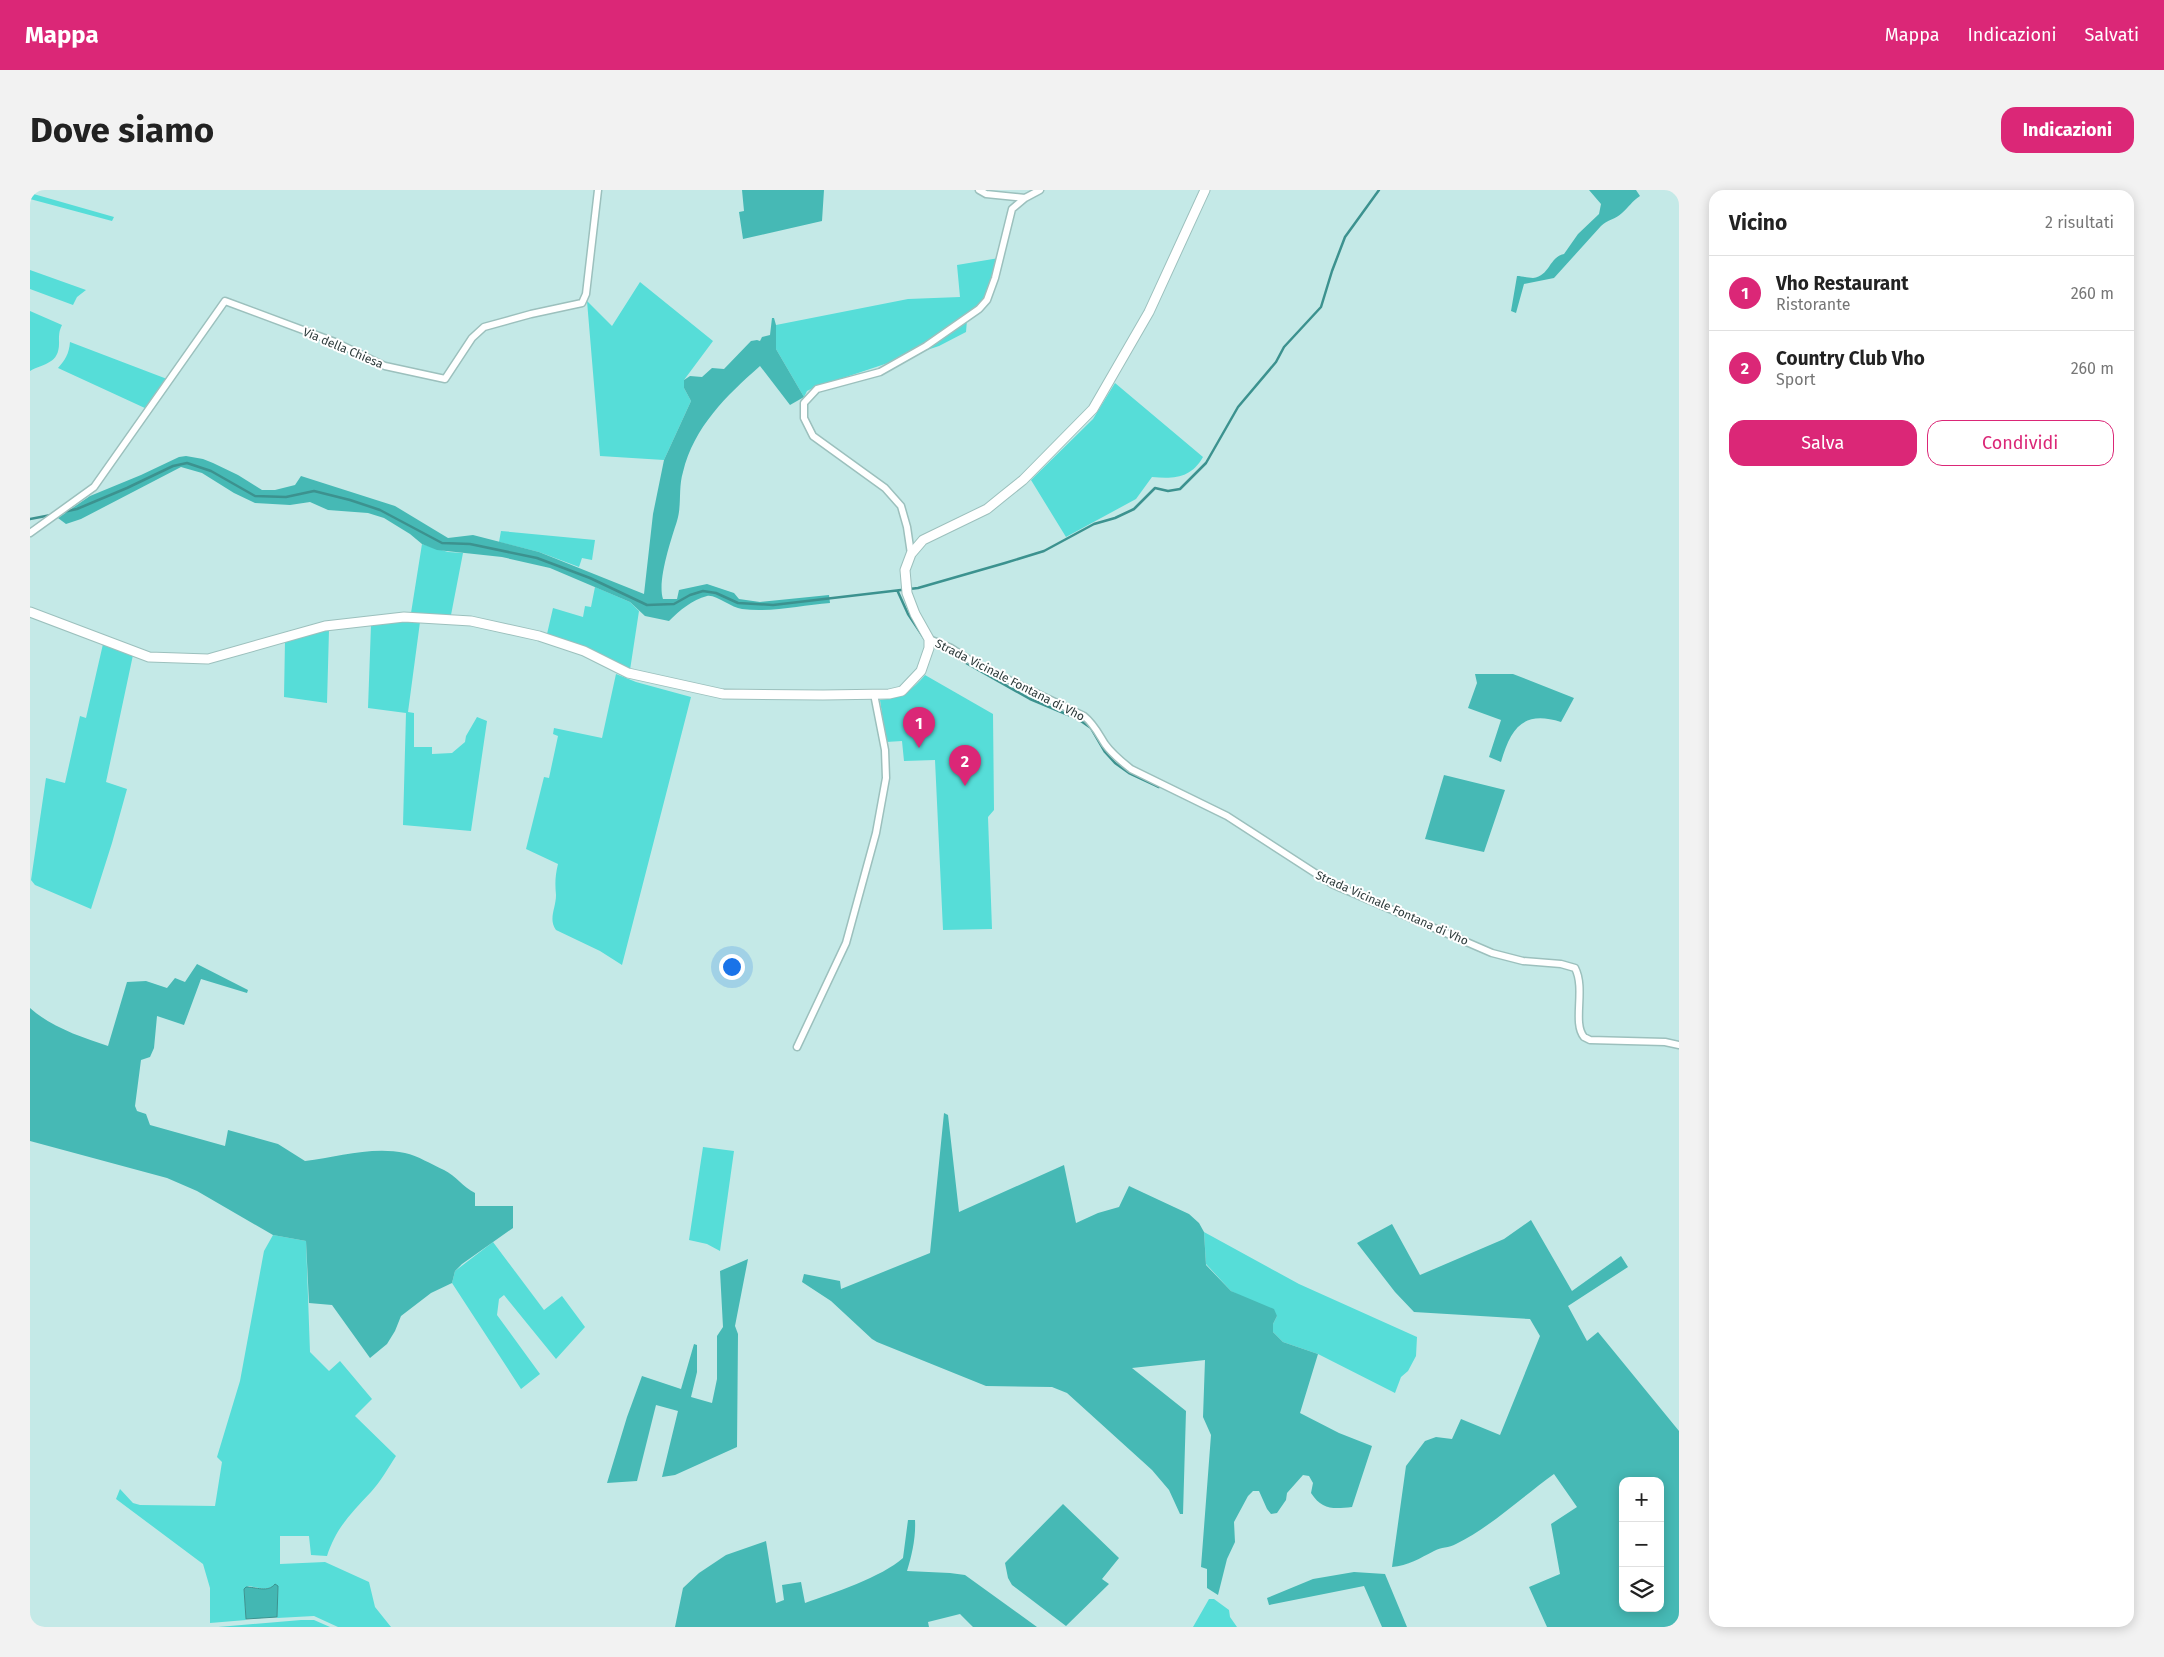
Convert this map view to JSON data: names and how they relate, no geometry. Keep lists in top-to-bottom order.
{
  "streets": {
    "street": ["Via della Chiesa", "Strada Vicinale Fontana di Vho"]
  },
  "page": {
    "header": "Mappa",
    "nav": ["Mappa", "Indicazioni", "Salvati"],
    "buttons": [
      "Indicazioni",
      ["Salva", "Condividi"]
    ],
    "title": "Dove siamo",
    "heading": ["Vicino", "2 risultati"],
    "list": [
      {
        "mark": "1",
        "name": "Vho Restaurant",
        "note": "Ristorante",
        "value": "260 m"
      },
      {
        "mark": "2",
        "name": "Country Club Vho",
        "note": "Sport",
        "value": "260 m"
      }
    ],
    "pins": ["1", "2"],
    "map_buttons": ["+", "−"]
  }
}
